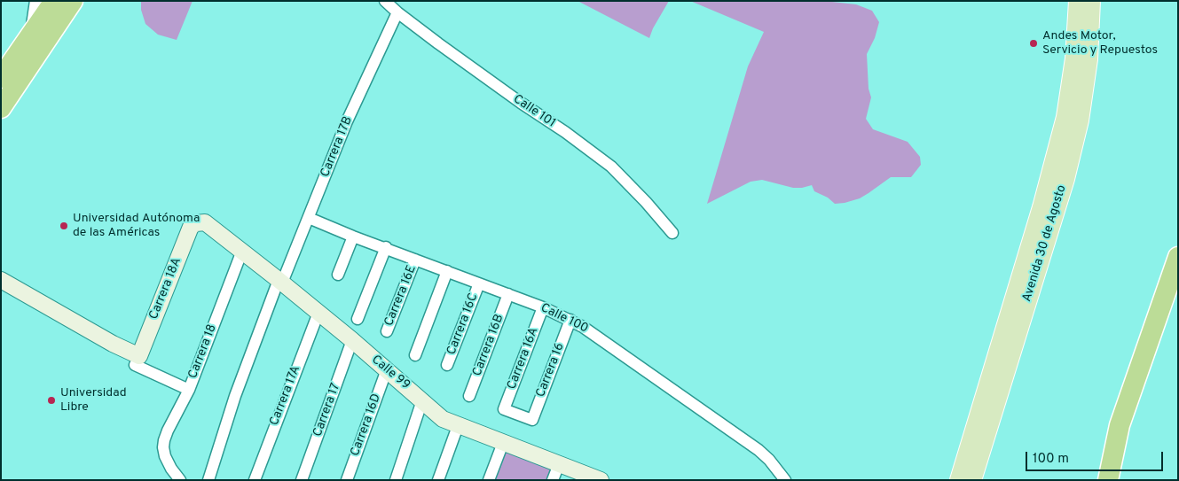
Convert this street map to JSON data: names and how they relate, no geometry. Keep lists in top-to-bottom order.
{
  "streets": {
    "main road": ["Avenida 30 de Agosto"],
    "street": [
      "Calle 101",
      "Carrera 17B",
      "Carrera 18A",
      "Carrera 16E",
      "Calle 100",
      "Carrera 16C",
      "Carrera 16B",
      "Carrera 18",
      "Carrera 16A",
      "Carrera 16",
      "Calle 99",
      "Carrera 17A",
      "Carrera 17",
      "Carrera 16D"
    ]
  },
  "crossings": [
    ["Calle 101", "Carrera 17B"],
    ["Carrera 17B", "Calle 100"],
    ["Carrera 17B", "Calle 99"],
    ["Carrera 18A", "Calle 99"],
    ["Carrera 16E", "Calle 100"],
    ["Calle 100", "Carrera 16C"],
    ["Calle 100", "Carrera 16B"],
    ["Calle 100", "Carrera 16A"],
    ["Calle 100", "Carrera 16"],
    ["Carrera 18", "Calle 99"],
    ["Carrera 16A", "Carrera 16"],
    ["Calle 99", "Carrera 17A"],
    ["Calle 99", "Carrera 17"],
    ["Calle 99", "Carrera 16D"]
  ],
  "places": ["Andes Motor, Servicio y Repuestos", "Universidad Autónoma de las Américas", "Universidad Libre"],
  "scale_bar": "100 m"
}
